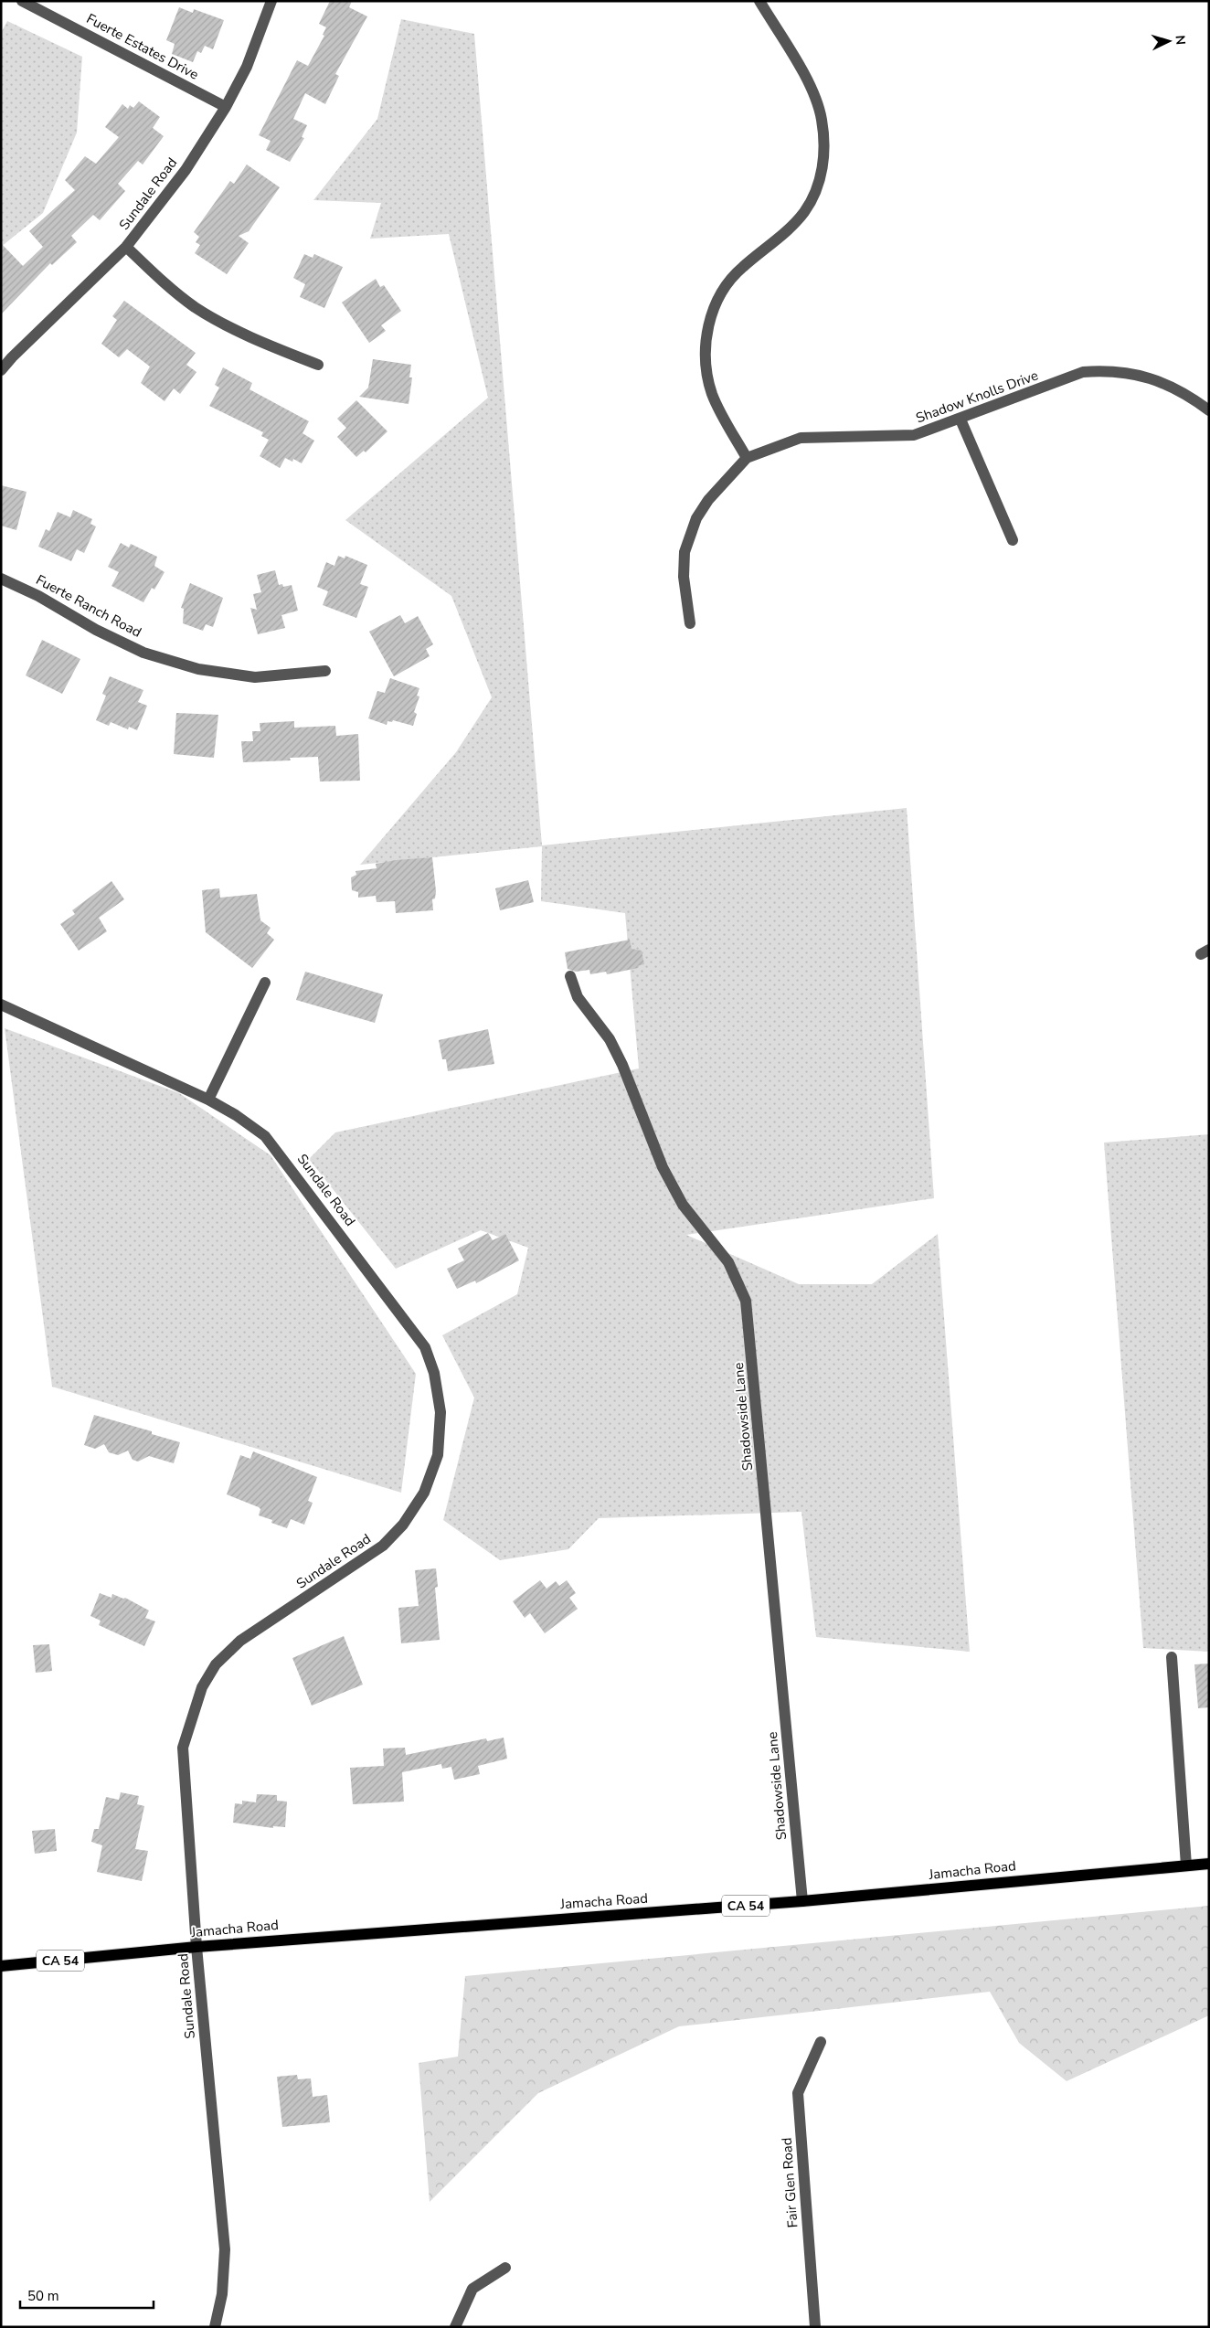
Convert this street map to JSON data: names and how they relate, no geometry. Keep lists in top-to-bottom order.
{
  "streets": {
    "main road": ["Jamacha Road", "CA 54"],
    "street": [
      "Fuerte Estates Drive",
      "Sundale Road",
      "Shadow Knolls Drive",
      "Fuerte Ranch Road",
      "Shadowside Lane",
      "Fair Glen Road"
    ]
  },
  "crossings": [
    ["Fuerte Estates Drive", "Sundale Road"],
    ["Sundale Road", "Jamacha Road"],
    ["Shadowside Lane", "Jamacha Road"]
  ],
  "scale_bar": "50 m",
  "north": "right"
}
